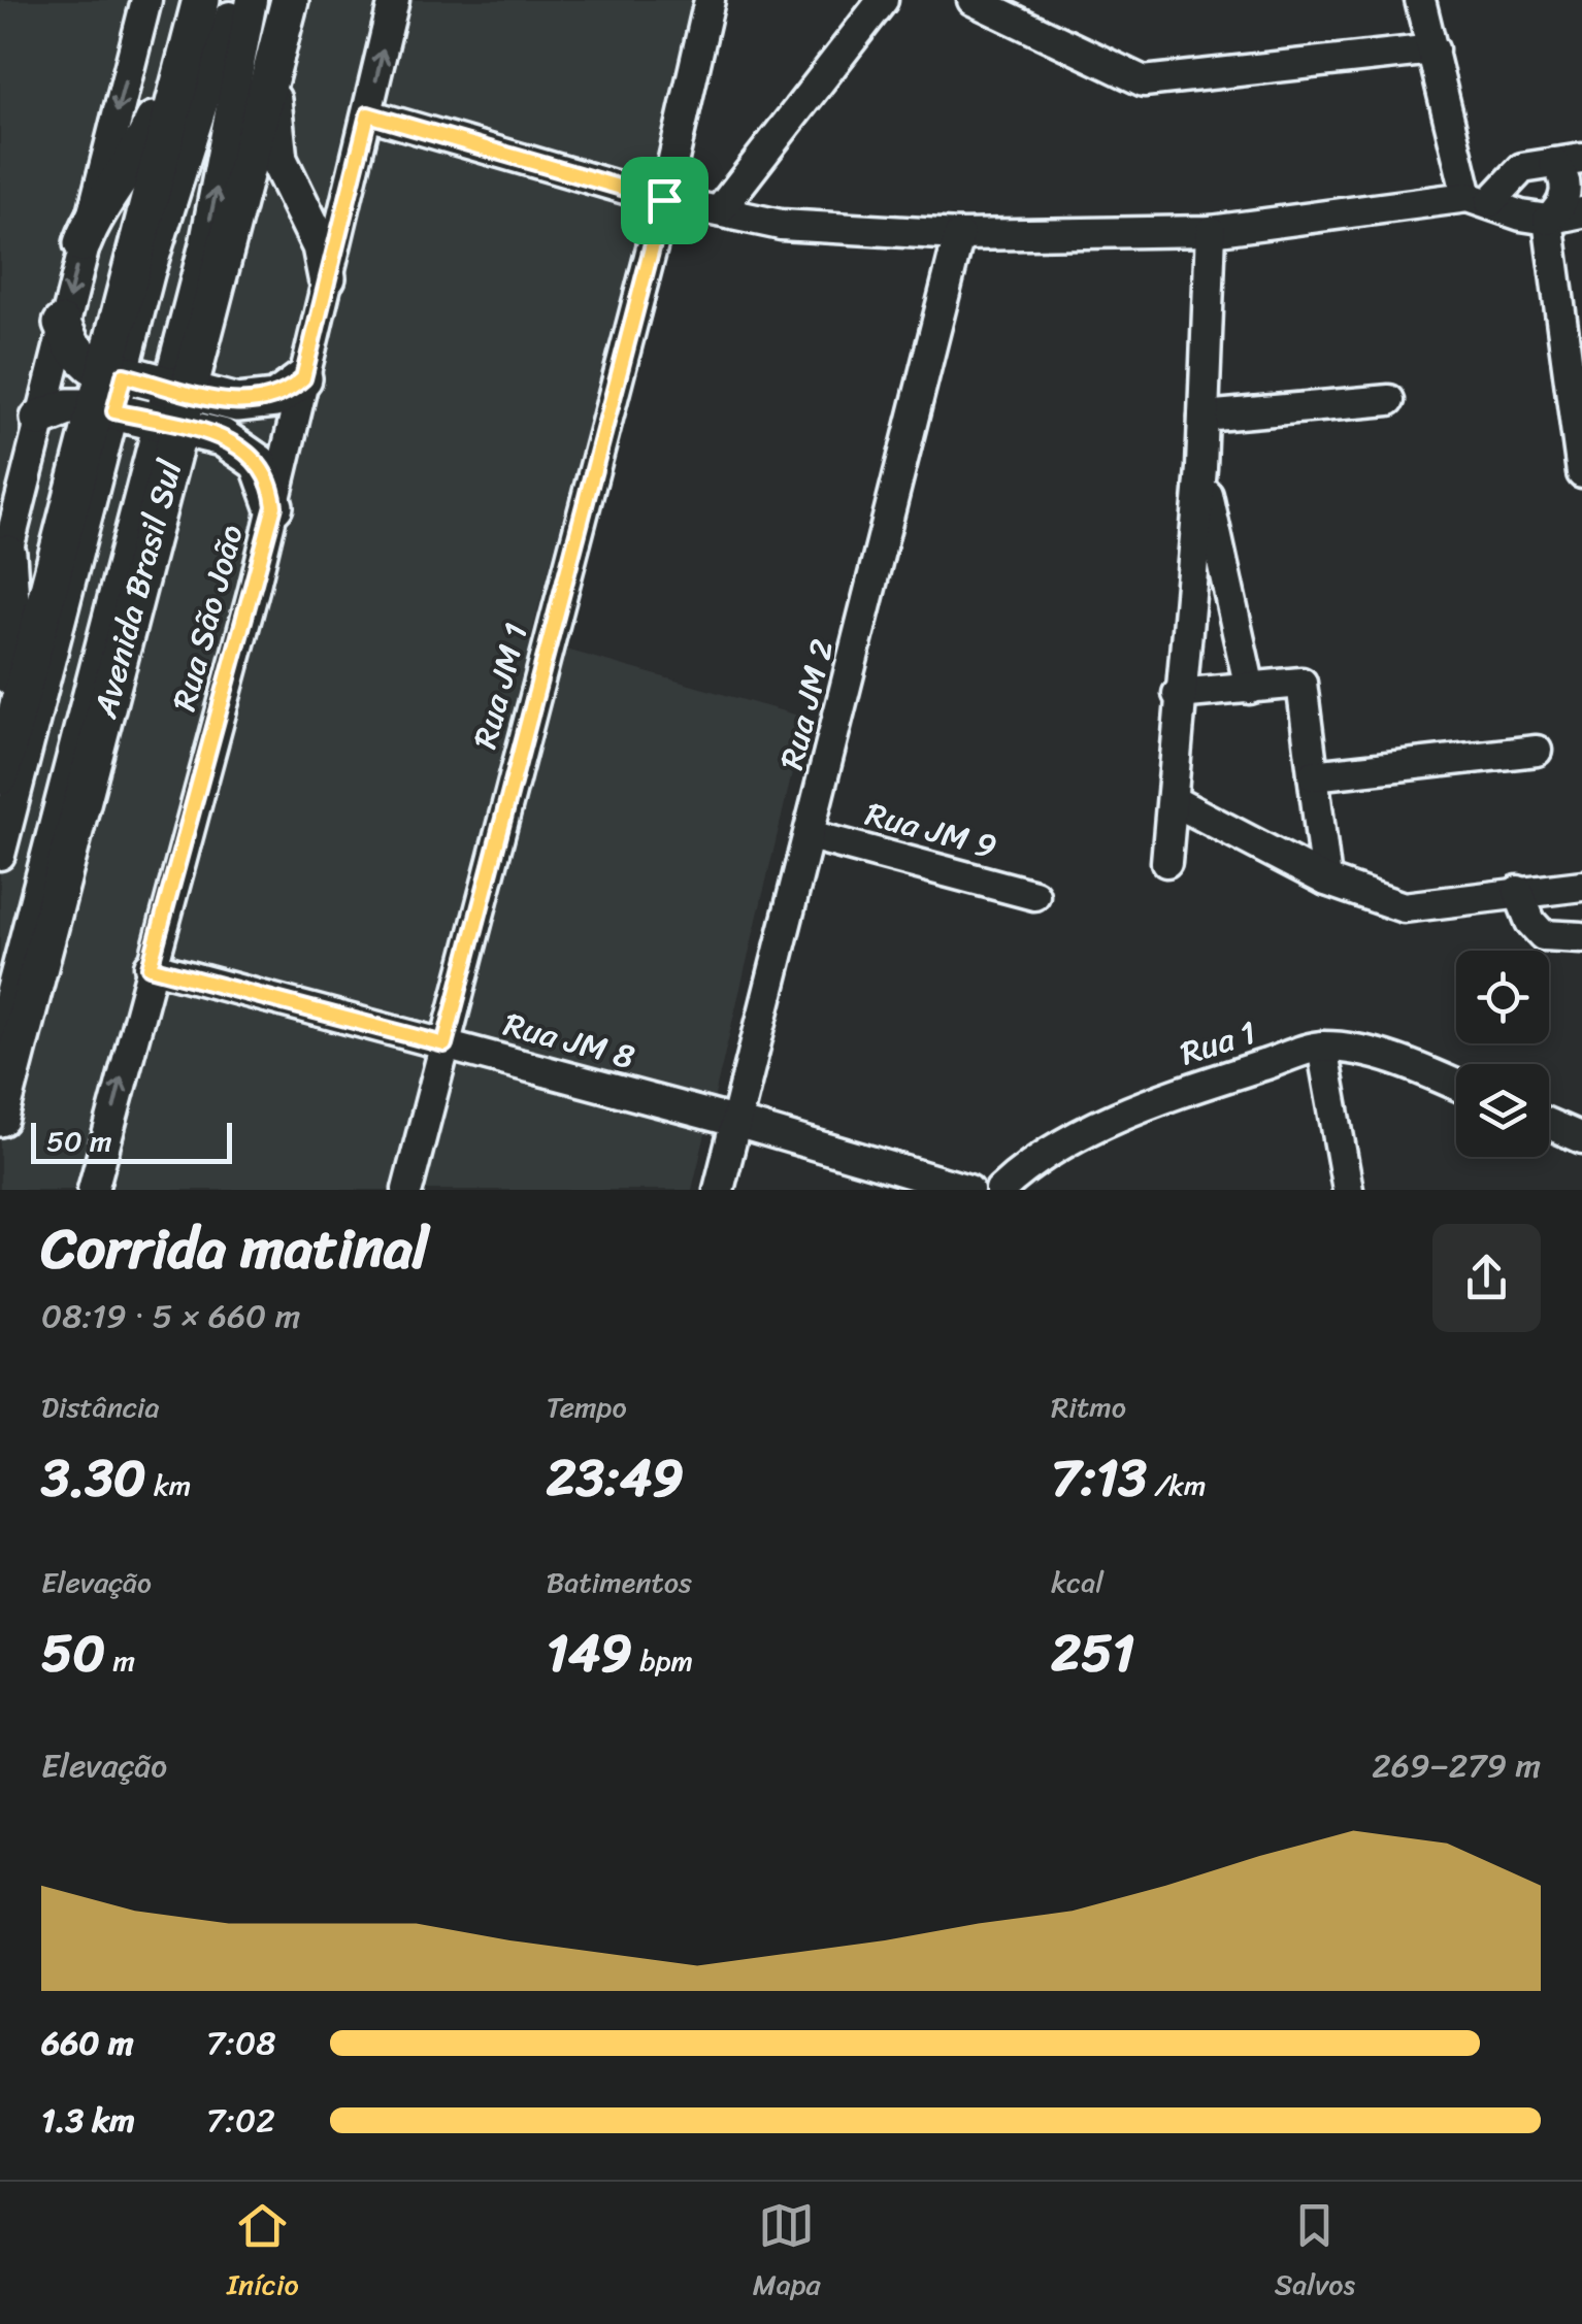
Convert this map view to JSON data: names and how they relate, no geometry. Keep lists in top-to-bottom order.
{
  "streets": {
    "main road": ["Avenida Brasil Sul"],
    "street": [
      "Rua São João",
      "Rua JM 1",
      "Rua JM 2",
      "Rua JM 9",
      "Rua JM 8",
      "Rua 1"
    ]
  },
  "crossings": [
    ["Rua São João", "Rua JM 8"],
    ["Rua JM 1", "Rua JM 8"],
    ["Rua JM 2", "Rua JM 9"],
    ["Rua JM 2", "Rua JM 8"]
  ],
  "scale_bar": "50 m",
  "page": {
    "scale": "50 m",
    "heading": ["Corrida matinal", "08:19 · 5 × 660 m"],
    "stats": [
      ["Distância", "3.30 km"],
      ["Tempo", "23:49"],
      ["Ritmo", "7:13 /km"],
      ["Elevação", "50 m"],
      ["Batimentos", "149 bpm"],
      ["kcal", "251"]
    ],
    "chart": ["Elevação", "269–279 m"],
    "list": [
      {
        "name": "660 m",
        "note": "7:08"
      },
      {
        "name": "1.3 km",
        "note": "7:02"
      }
    ],
    "tabs": ["Início", "Mapa", "Salvos"]
  }
}
